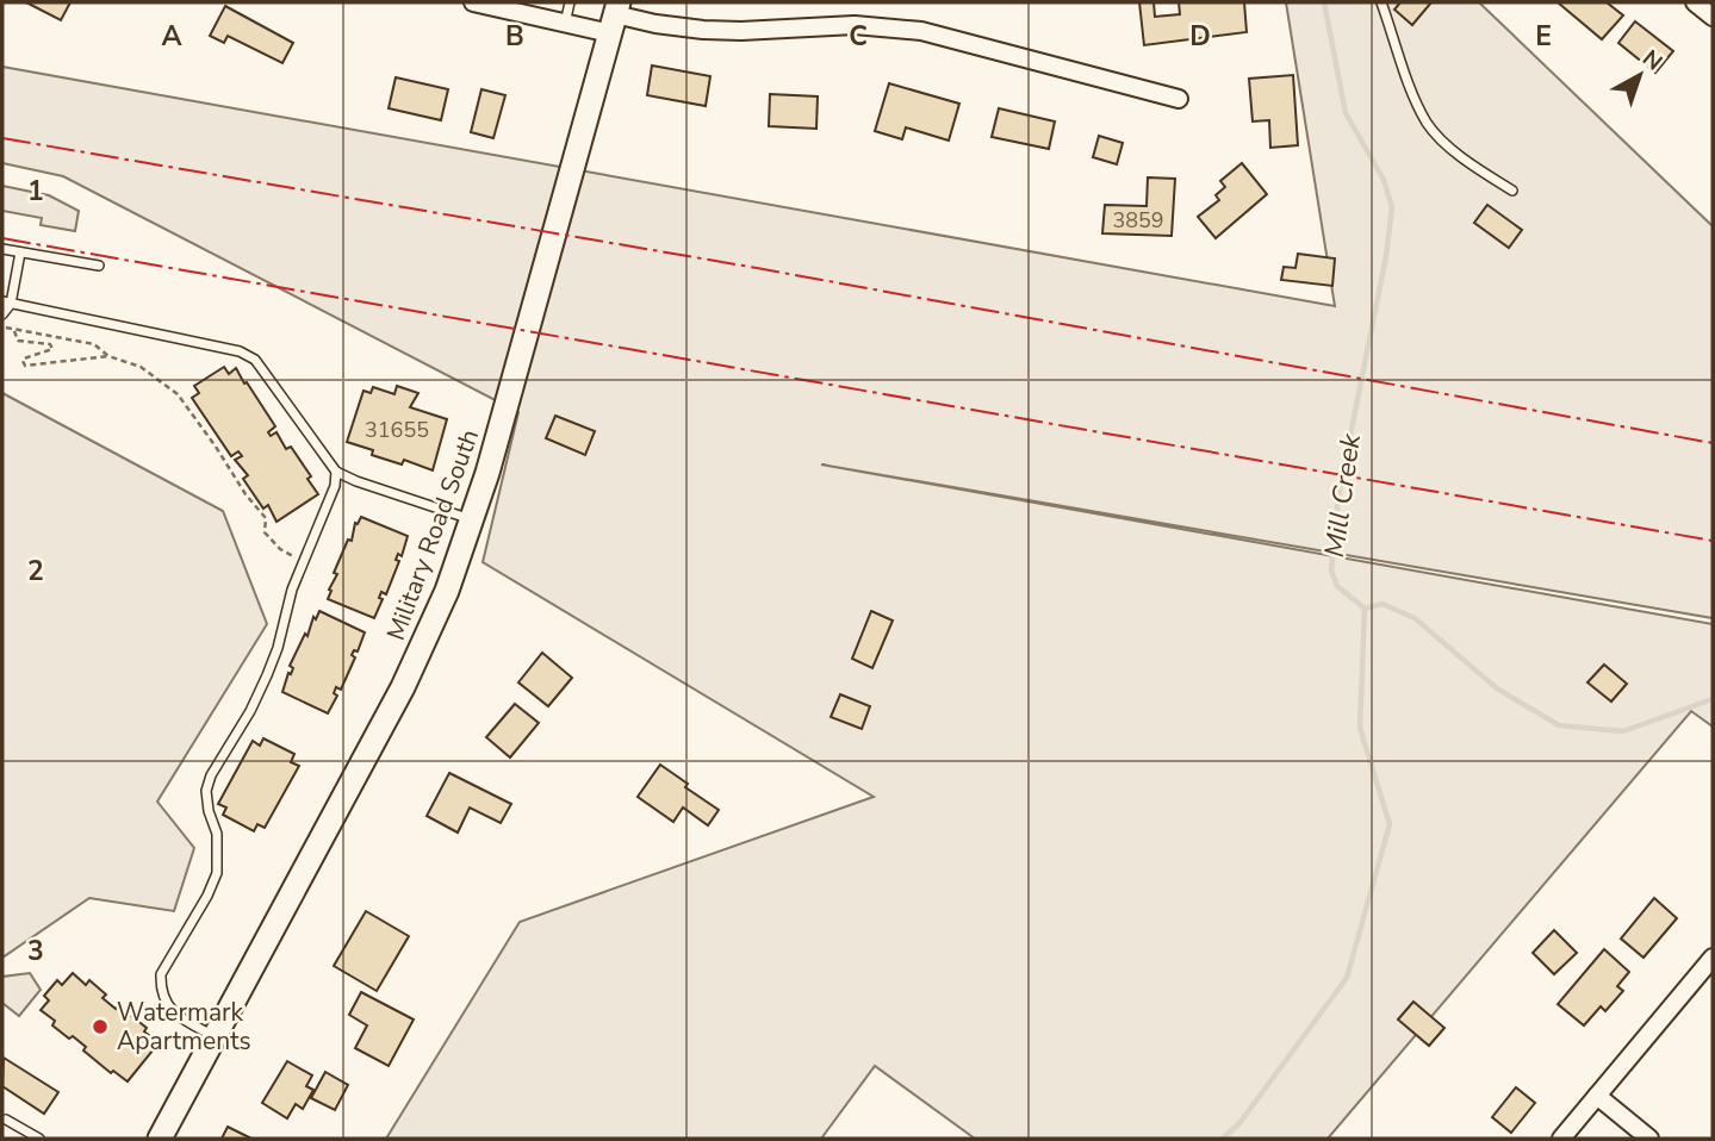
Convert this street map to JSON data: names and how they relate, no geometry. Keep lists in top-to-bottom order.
{
  "streets": {
    "main road": ["Military Road South"]
  },
  "water": ["Mill Creek"],
  "places": ["Watermark Apartments"],
  "house_numbers": ["3859", "31655"],
  "north": "top right",
  "grid": {
    "columns": [
      "A",
      "B",
      "C",
      "D",
      "E"
    ],
    "rows": ["1", "2", "3"]
  }
}
